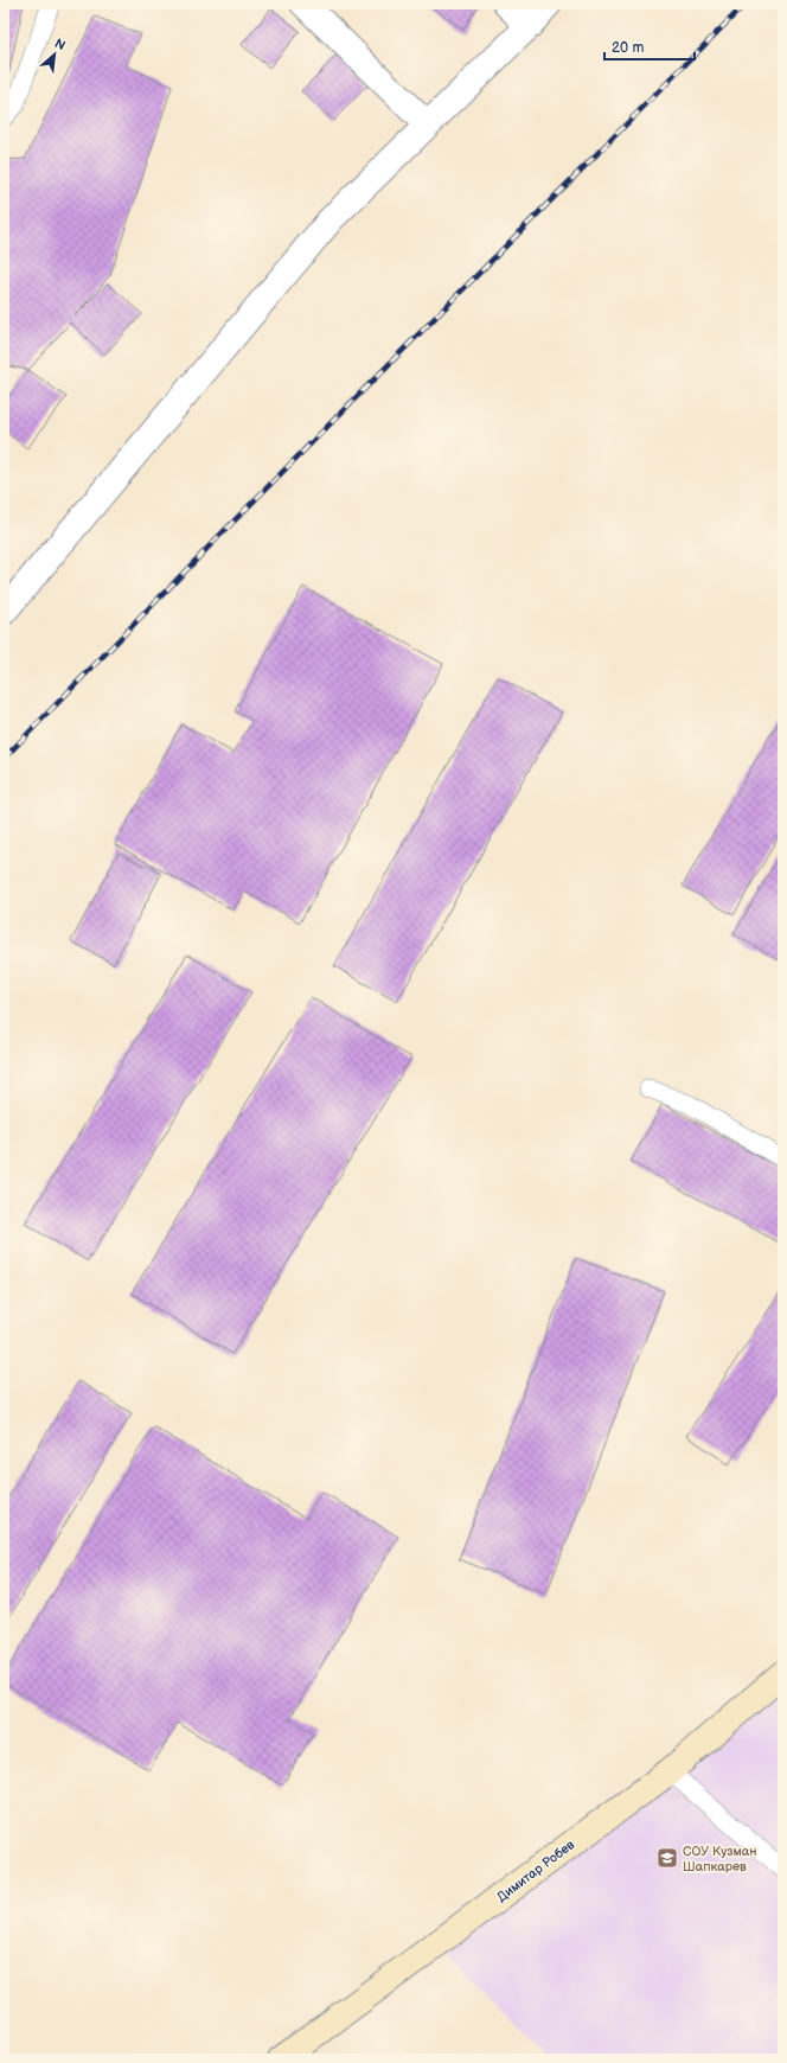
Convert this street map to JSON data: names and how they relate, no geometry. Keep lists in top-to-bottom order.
{
  "streets": {
    "street": ["Димитар Робев"]
  },
  "places": {
    "school or university": ["СОУ Кузман Шапкарев"]
  },
  "scale_bar": "20 m",
  "north": "top right"
}
